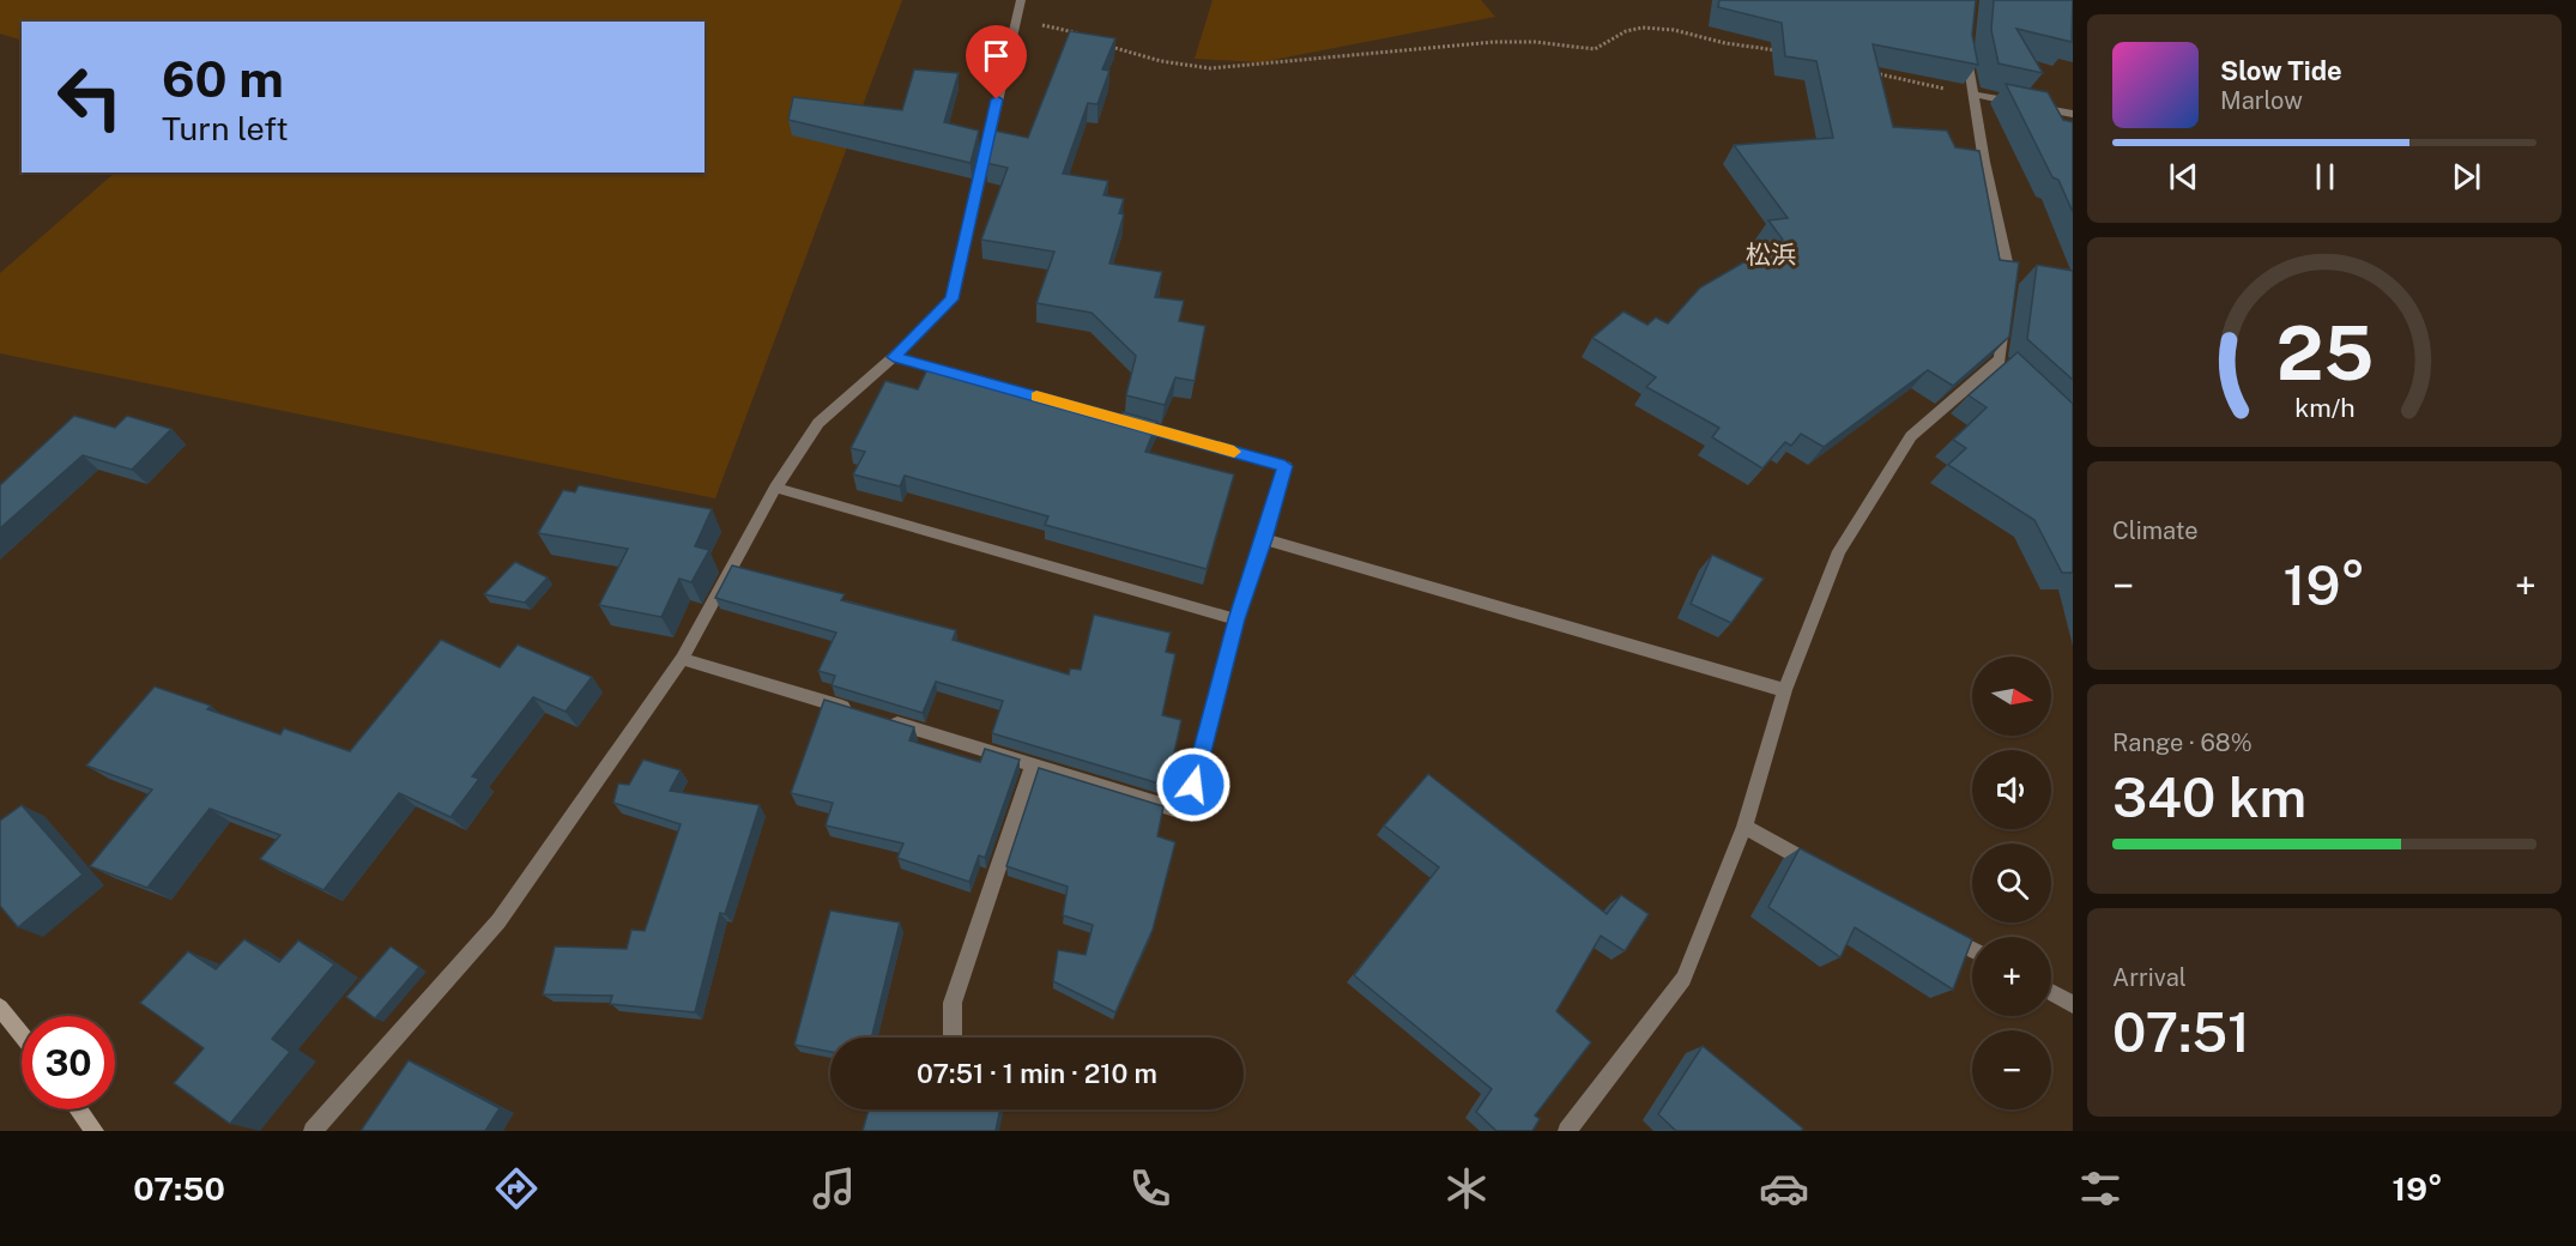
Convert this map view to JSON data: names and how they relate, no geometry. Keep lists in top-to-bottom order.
{
  "districts": ["松浜"],
  "north": "right",
  "page": {
    "turn": ["60 m", "Turn left"],
    "song": ["Slow Tide", "Marlow"],
    "tile": [
      "Climate",
      ["Range · 68%", "340 km"],
      ["Arrival", "07:51"]
    ],
    "heat": ["−", "19°", "+"],
    "map_buttons": ["+", "−"],
    "limit": "30",
    "trip": "07:51 · 1 min · 210 m",
    "tabs": ["07:50", "19°"],
    "gauge": ["25", "km/h"]
  }
}
